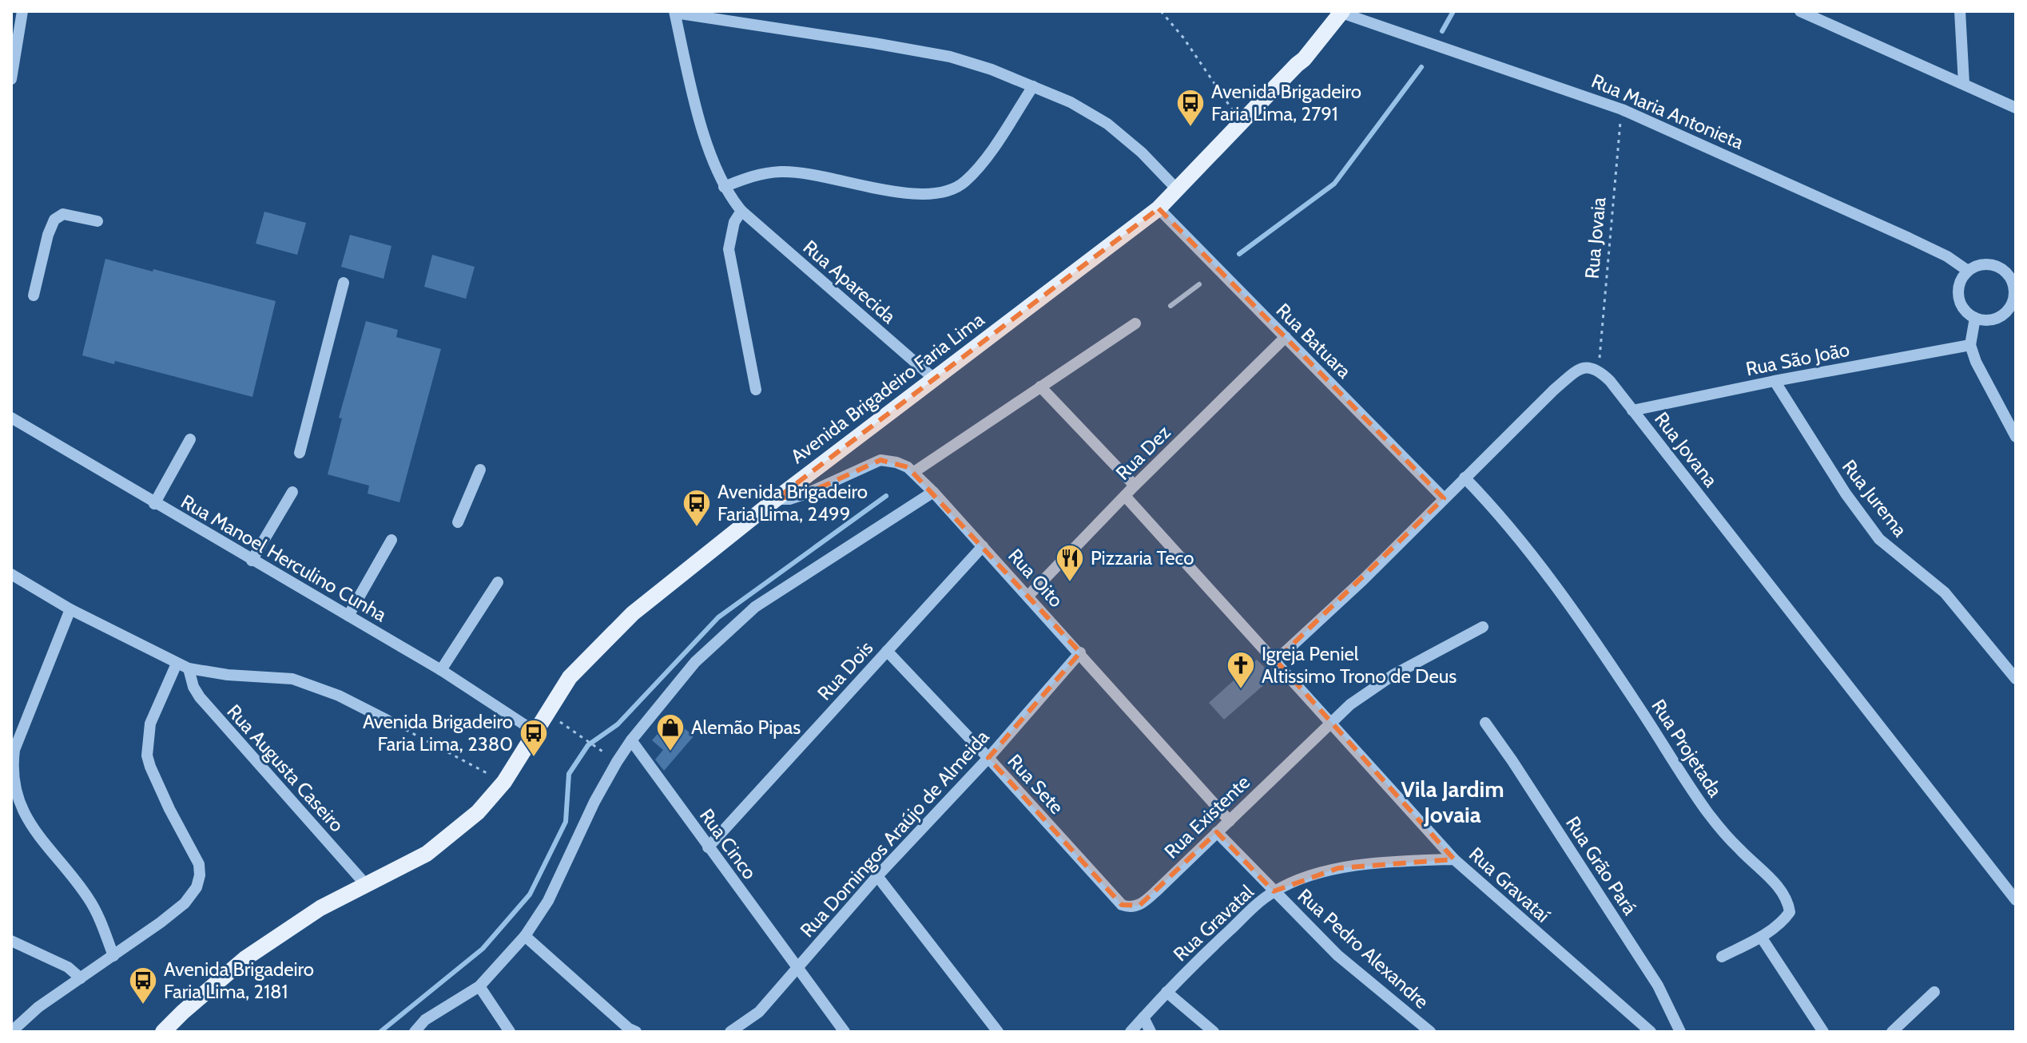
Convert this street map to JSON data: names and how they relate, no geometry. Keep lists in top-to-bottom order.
{
  "streets": {
    "main road": ["Avenida Brigadeiro Faria Lima"],
    "street": [
      "Rua Maria Antonieta",
      "Rua Aparecida",
      "Rua Batuara",
      "Rua São João",
      "Rua Jovana",
      "Rua Dez",
      "Rua Jurema",
      "Rua Manoel Herculino Cunha",
      "Rua Oito",
      "Rua Dois",
      "Rua Projetada",
      "Rua Augusta Caseiro",
      "Rua Sete",
      "Rua Existente",
      "Rua Domingos Araújo de Almeida",
      "Rua Cinco",
      "Rua Grão Pará",
      "Rua Gravataí",
      "Rua Gravatal",
      "Rua Pedro Alexandre"
    ],
    "path": ["Rua Jovaia"]
  },
  "crossings": [
    ["Rua Maria Antonieta", "Rua Jovaia"],
    ["Rua Maria Antonieta", "Avenida Brigadeiro Faria Lima"],
    ["Rua Jovaia", "Rua Jovana"],
    ["Rua Aparecida", "Avenida Brigadeiro Faria Lima"],
    ["Rua Batuara", "Avenida Brigadeiro Faria Lima"],
    ["Rua Batuara", "Rua Dez"],
    ["Rua São João", "Rua Jovana"],
    ["Rua São João", "Rua Jurema"],
    ["Avenida Brigadeiro Faria Lima", "Rua Manoel Herculino Cunha"],
    ["Avenida Brigadeiro Faria Lima", "Rua Oito"],
    ["Avenida Brigadeiro Faria Lima", "Rua Augusta Caseiro"],
    ["Rua Dez", "Rua Oito"],
    ["Rua Dez", "Rua Gravataí"],
    ["Rua Oito", "Rua Dois"],
    ["Rua Oito", "Rua Existente"],
    ["Rua Oito", "Rua Domingos Araújo de Almeida"],
    ["Rua Dois", "Rua Sete"],
    ["Rua Dois", "Rua Cinco"],
    ["Rua Sete", "Rua Existente"],
    ["Rua Sete", "Rua Domingos Araújo de Almeida"],
    ["Rua Existente", "Rua Gravataí"],
    ["Rua Domingos Araújo de Almeida", "Rua Cinco"],
    ["Rua Gravataí", "Rua Gravatal"],
    ["Rua Gravatal", "Rua Pedro Alexandre"]
  ],
  "districts": ["Vila Jardim Jovaia"],
  "places": {
    "bus stop": [
      "Avenida Brigadeiro Faria Lima, 2791",
      "Avenida Brigadeiro Faria Lima, 2499",
      "Avenida Brigadeiro Faria Lima, 2380",
      "Avenida Brigadeiro Faria Lima, 2181"
    ],
    "restaurant": ["Pizzaria Teco"],
    "church": ["Igreja Peniel Altissimo Trono de Deus"],
    "shop": ["Alemão Pipas"]
  }
}
